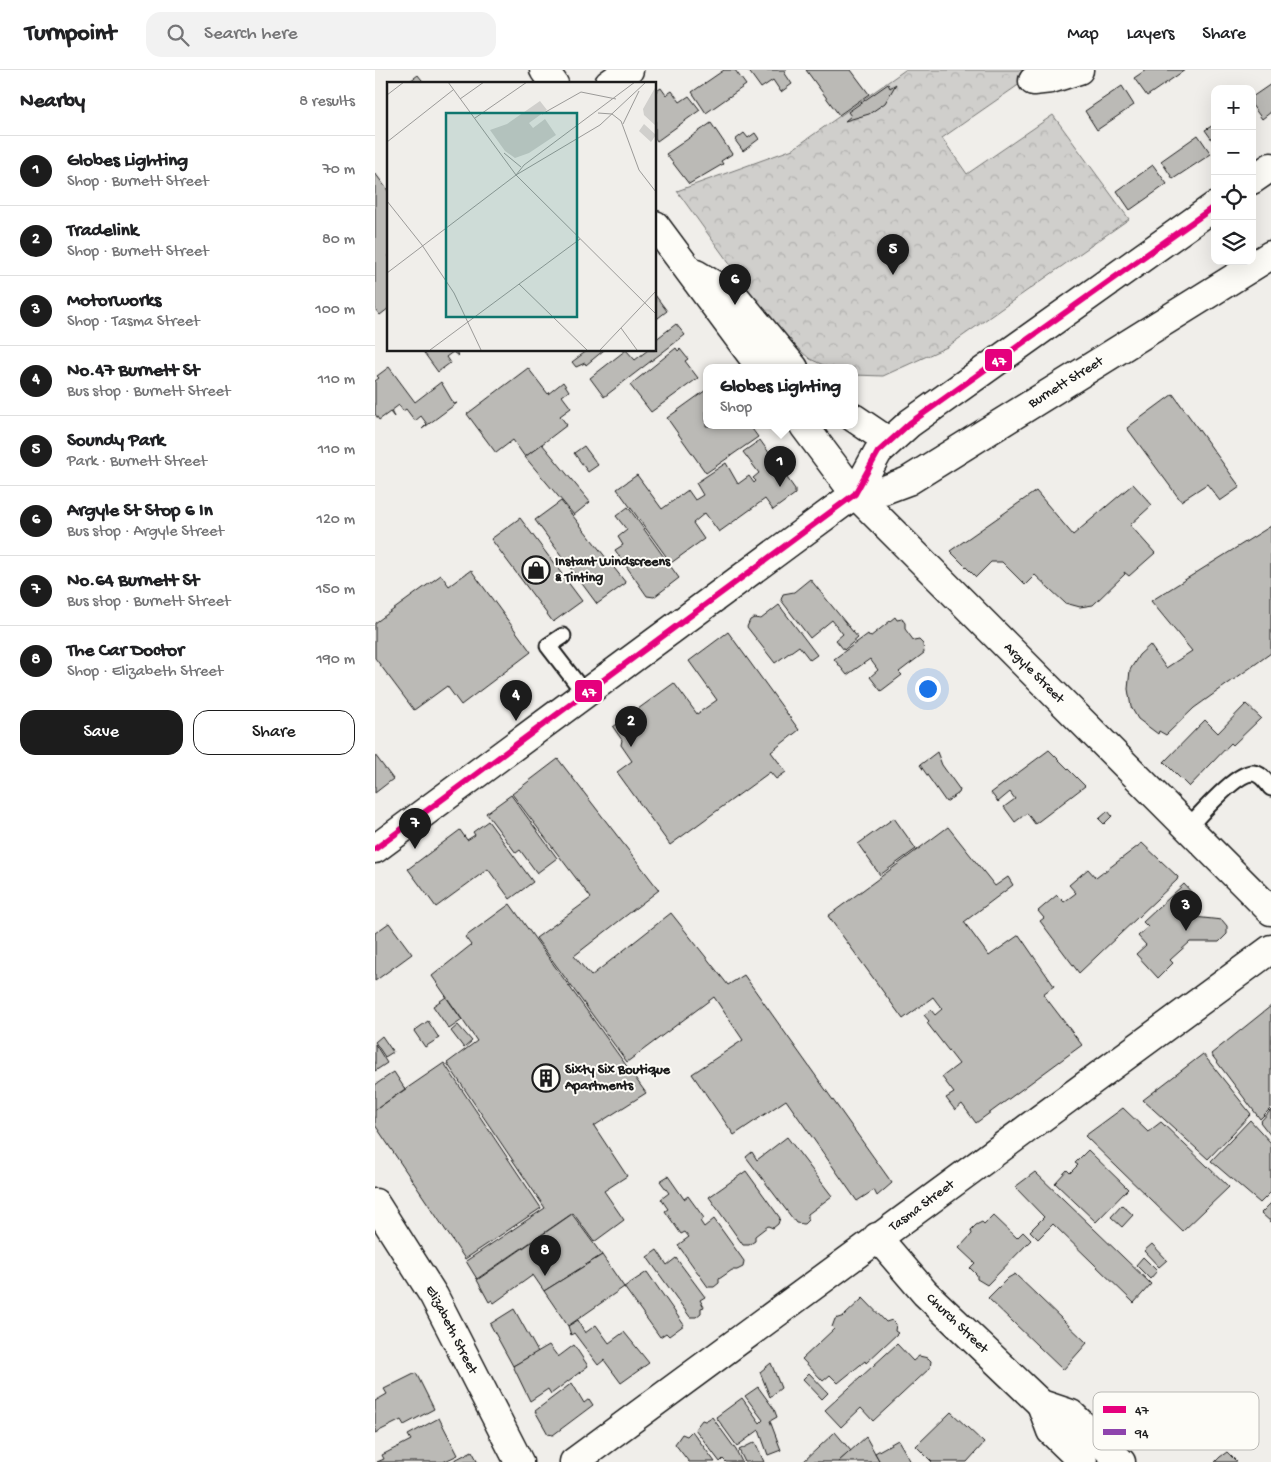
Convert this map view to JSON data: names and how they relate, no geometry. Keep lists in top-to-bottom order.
{
  "streets": {
    "main road": [
      "Burnett Street",
      "Argyle Street",
      "Tasma Street",
      "Church Street",
      "Elizabeth Street"
    ]
  },
  "crossings": [
    ["Burnett Street", "Argyle Street"],
    ["Tasma Street", "Church Street"]
  ],
  "places": {
    "shop": ["Instant Windscreens & Tinting"],
    "building": ["Sixty Six Boutique Apartments"]
  },
  "lines": ["transit line 47"],
  "legend": ["47", "94"],
  "page": {
    "header": "Turnpoint",
    "search": "Search here",
    "nav": ["Map", "Layers", "Share"],
    "heading": ["Nearby", "8 results"],
    "map_buttons": ["+", "−"],
    "list": [
      {
        "mark": "1",
        "name": "Globes Lighting",
        "note": "Shop · Burnett Street",
        "value": "70 m"
      },
      {
        "mark": "2",
        "name": "Tradelink",
        "note": "Shop · Burnett Street",
        "value": "80 m"
      },
      {
        "mark": "3",
        "name": "Motorworks",
        "note": "Shop · Tasma Street",
        "value": "100 m"
      },
      {
        "mark": "4",
        "name": "No.47 Burnett St",
        "note": "Bus stop · Burnett Street",
        "value": "110 m"
      },
      {
        "mark": "5",
        "name": "Soundy Park",
        "note": "Park · Burnett Street",
        "value": "110 m"
      },
      {
        "mark": "6",
        "name": "Argyle St Stop 6 In",
        "note": "Bus stop · Argyle Street",
        "value": "120 m"
      },
      {
        "mark": "7",
        "name": "No.64 Burnett St",
        "note": "Bus stop · Burnett Street",
        "value": "150 m"
      },
      {
        "mark": "8",
        "name": "The Car Doctor",
        "note": "Shop · Elizabeth Street",
        "value": "190 m"
      }
    ],
    "pins": [
      "5",
      "6",
      "1",
      "4",
      "2",
      "7",
      "3",
      "8"
    ],
    "popup": ["Globes Lighting", "Shop"],
    "buttons": ["Save", "Share"]
  }
}
